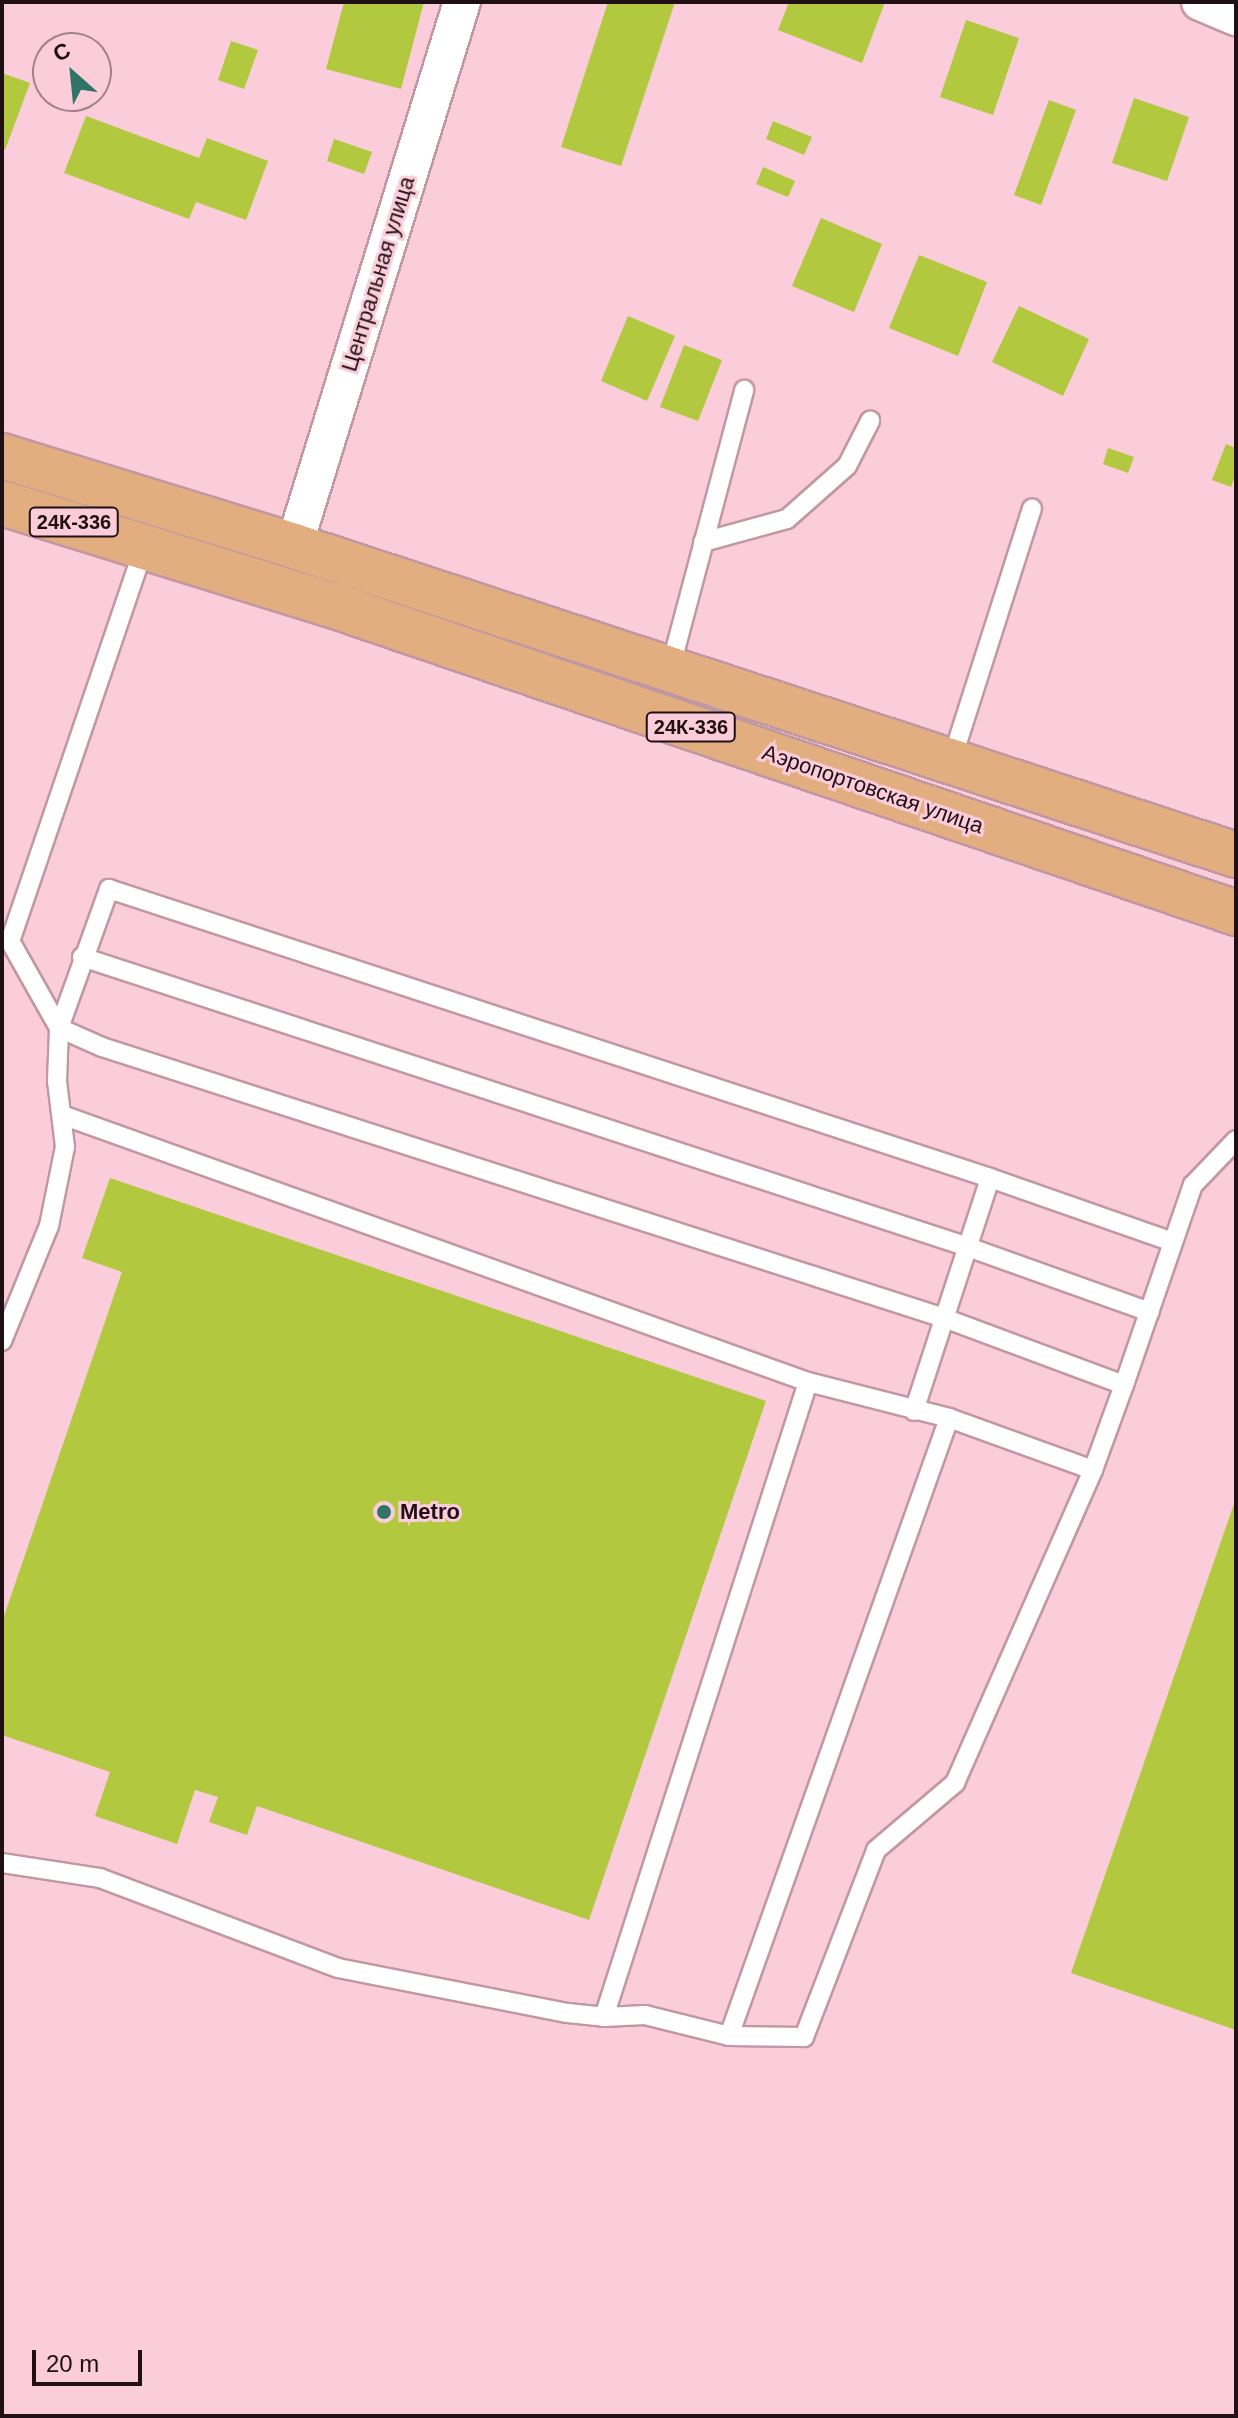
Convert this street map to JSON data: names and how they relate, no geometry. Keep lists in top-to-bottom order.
{
  "streets": {
    "main road": ["24К-336", "Аэропортовская улица"],
    "street": ["Центральная улица"]
  },
  "crossings": [
    ["Центральная улица", "24К-336"],
    ["24К-336", "Аэропортовская улица"]
  ],
  "places": ["Metro"],
  "scale_bar": "20 m",
  "north": "top left"
}
